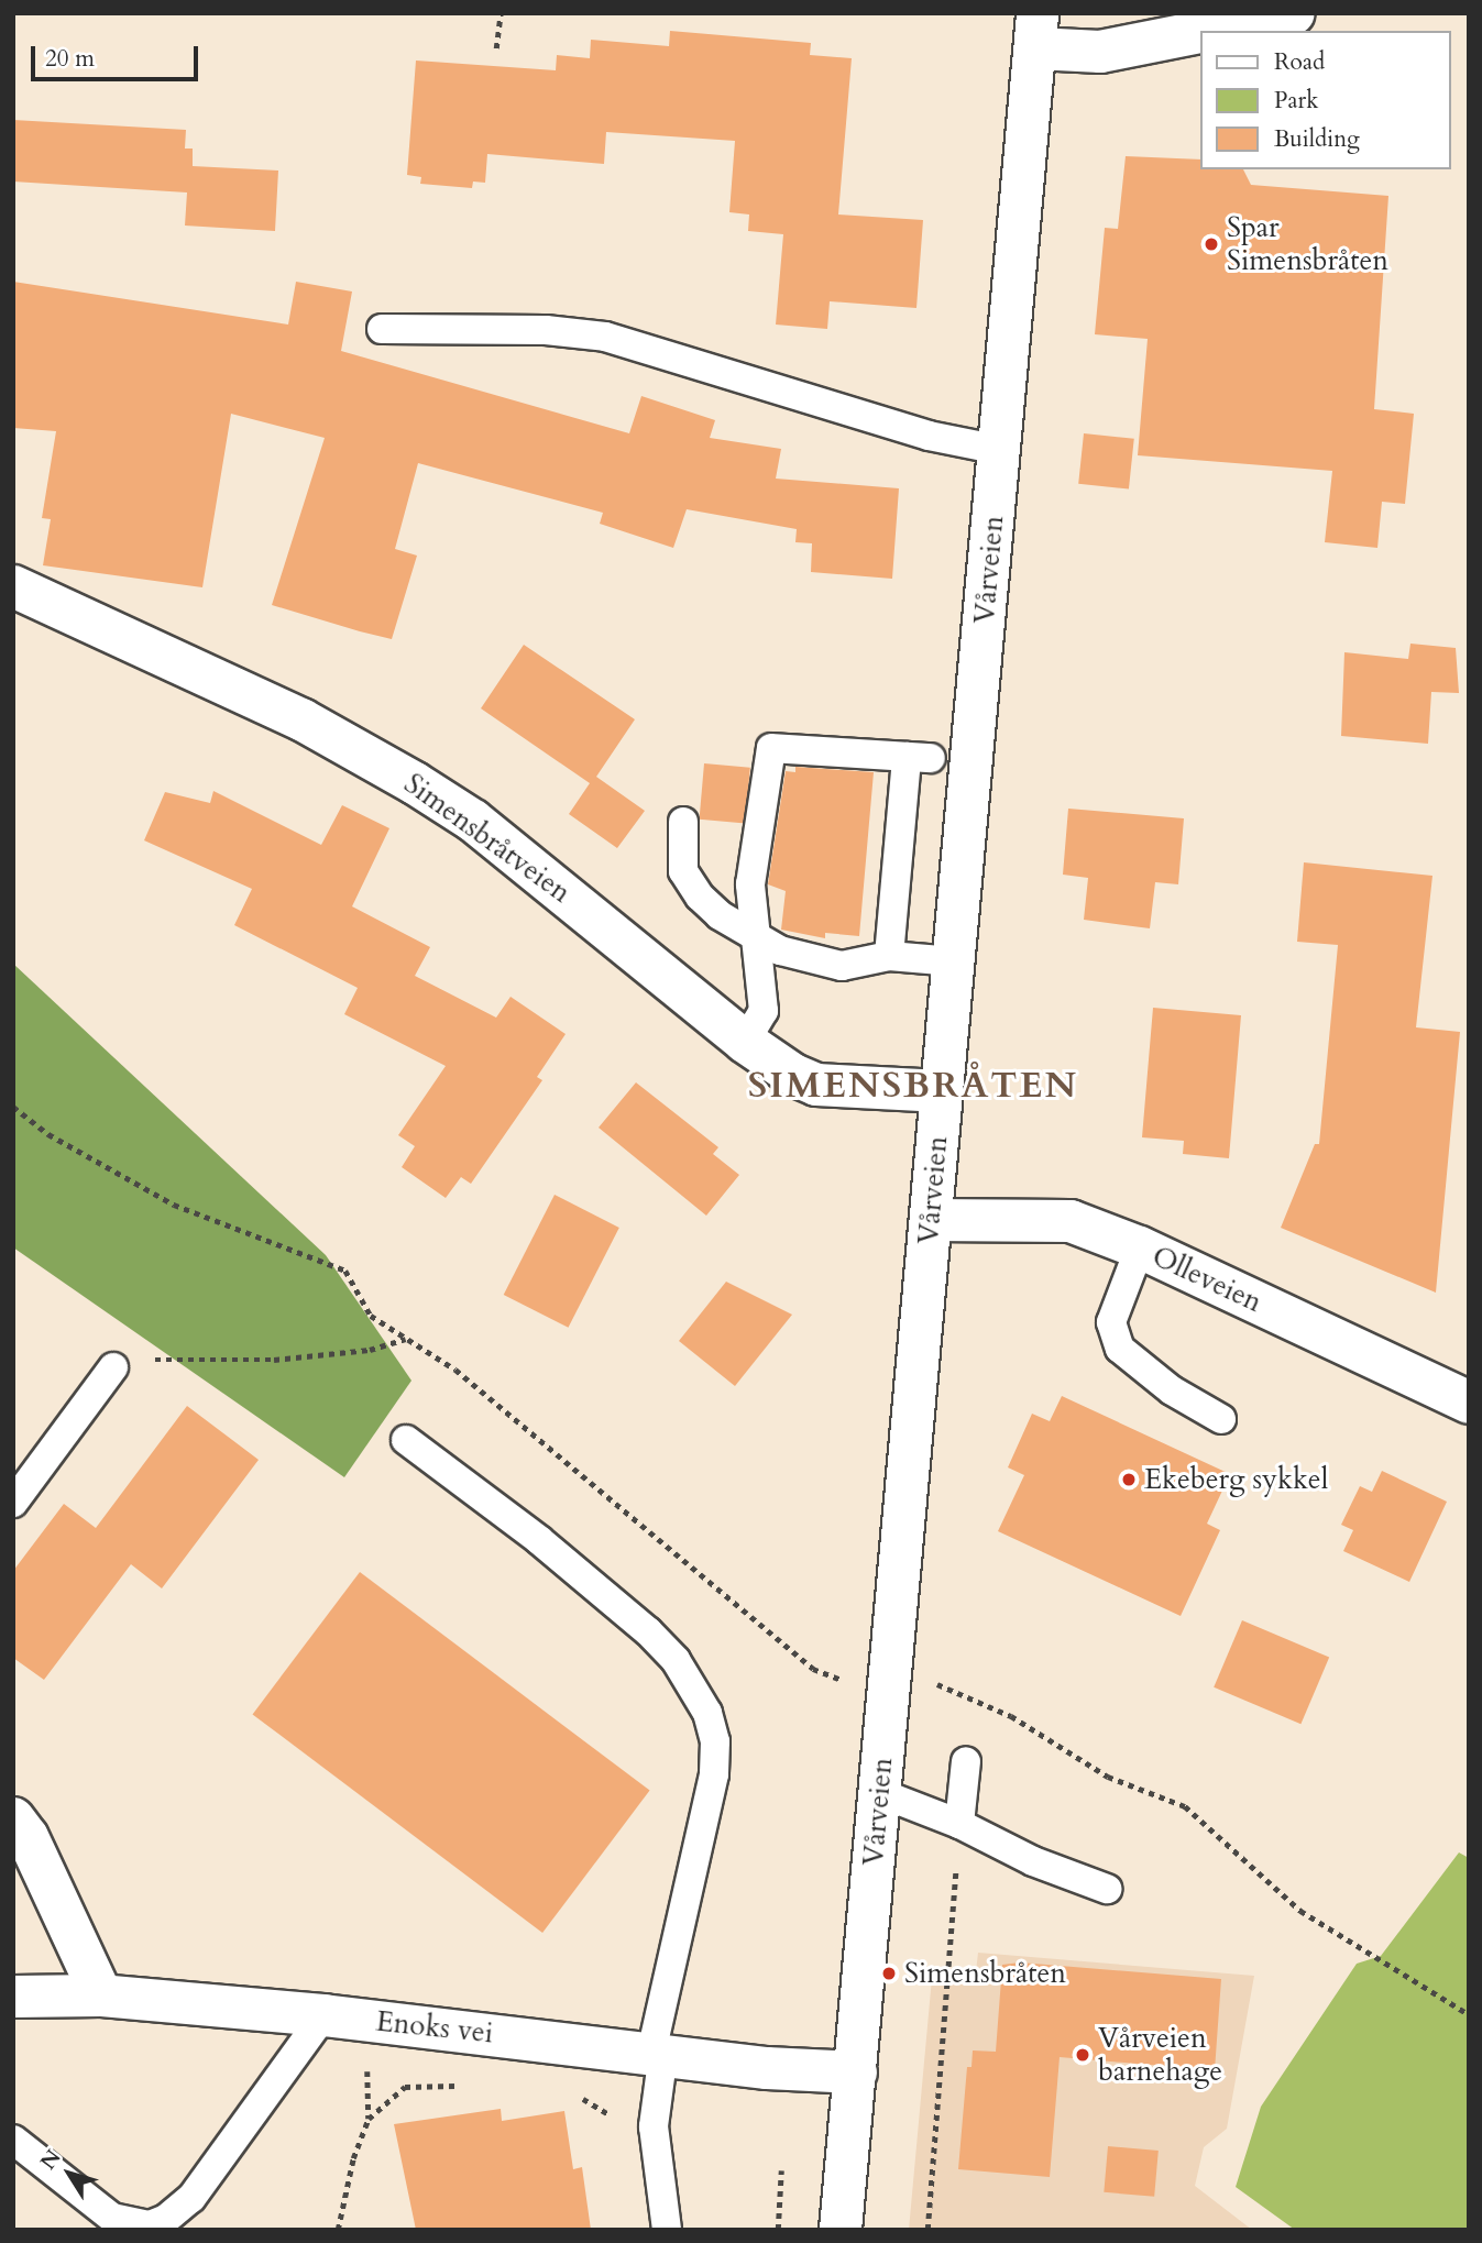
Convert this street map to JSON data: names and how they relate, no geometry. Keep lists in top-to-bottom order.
{
  "streets": {
    "street": [
      "Vårveien",
      "Simensbråtveien",
      "Olleveien",
      "Enoks vei"
    ]
  },
  "crossings": [
    ["Vårveien", "Simensbråtveien"],
    ["Vårveien", "Olleveien"],
    ["Vårveien", "Enoks vei"]
  ],
  "districts": ["SIMENSBRÅTEN"],
  "places": [
    "Spar Simensbråten",
    "Ekeberg sykkel",
    "Simensbråten",
    "Vårveien barnehage"
  ],
  "legend": ["Road", "Park", "Building"],
  "scale_bar": "20 m",
  "north": "top left"
}
